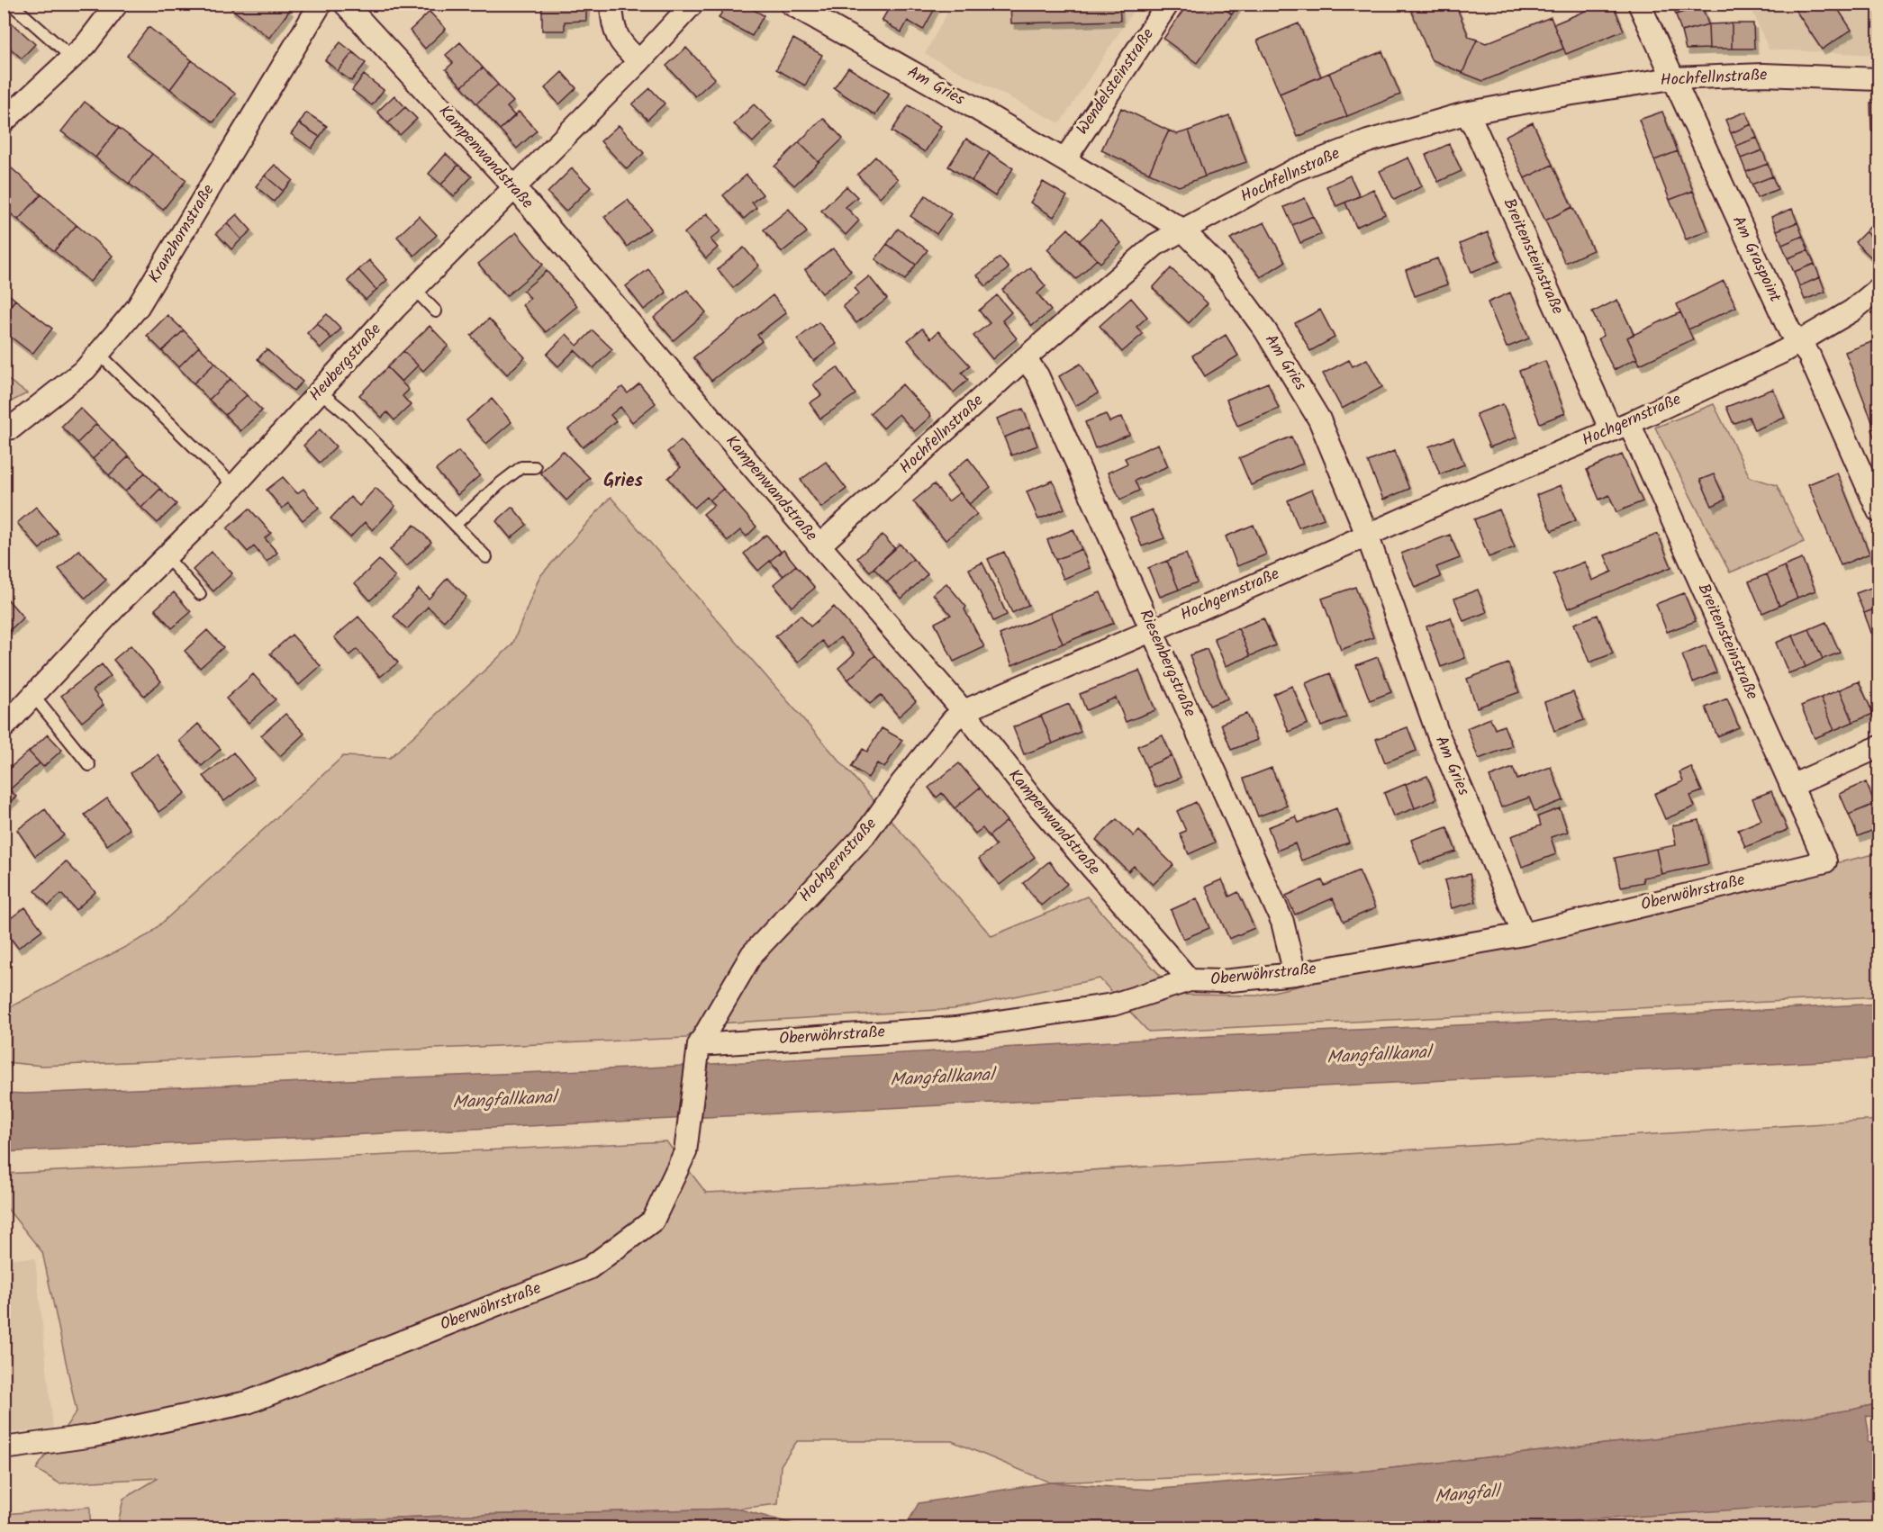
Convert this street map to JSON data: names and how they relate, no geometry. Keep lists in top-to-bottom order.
{
  "streets": {
    "street": [
      "Hochfellnstraße",
      "Wendelsteinstraße",
      "Am Gries",
      "Kampenwandstraße",
      "Kranzhornstraße",
      "Breitensteinstraße",
      "Am Graspoint",
      "Heubergstraße",
      "Hochgernstraße",
      "Riesenbergstraße",
      "Oberwöhrstraße"
    ]
  },
  "crossings": [
    ["Hochfellnstraße", "Am Gries"],
    ["Hochfellnstraße", "Kampenwandstraße"],
    ["Hochfellnstraße", "Breitensteinstraße"],
    ["Hochfellnstraße", "Am Graspoint"],
    ["Hochfellnstraße", "Riesenbergstraße"],
    ["Wendelsteinstraße", "Am Gries"],
    ["Am Gries", "Hochgernstraße"],
    ["Am Gries", "Oberwöhrstraße"],
    ["Kampenwandstraße", "Heubergstraße"],
    ["Kampenwandstraße", "Hochgernstraße"],
    ["Kampenwandstraße", "Oberwöhrstraße"],
    ["Breitensteinstraße", "Hochgernstraße"],
    ["Breitensteinstraße", "Oberwöhrstraße"],
    ["Am Graspoint", "Hochgernstraße"],
    ["Hochgernstraße", "Riesenbergstraße"],
    ["Hochgernstraße", "Oberwöhrstraße"],
    ["Riesenbergstraße", "Oberwöhrstraße"]
  ],
  "districts": ["Gries"],
  "water": ["Mangfallkanal", "Mangfall"]
}
